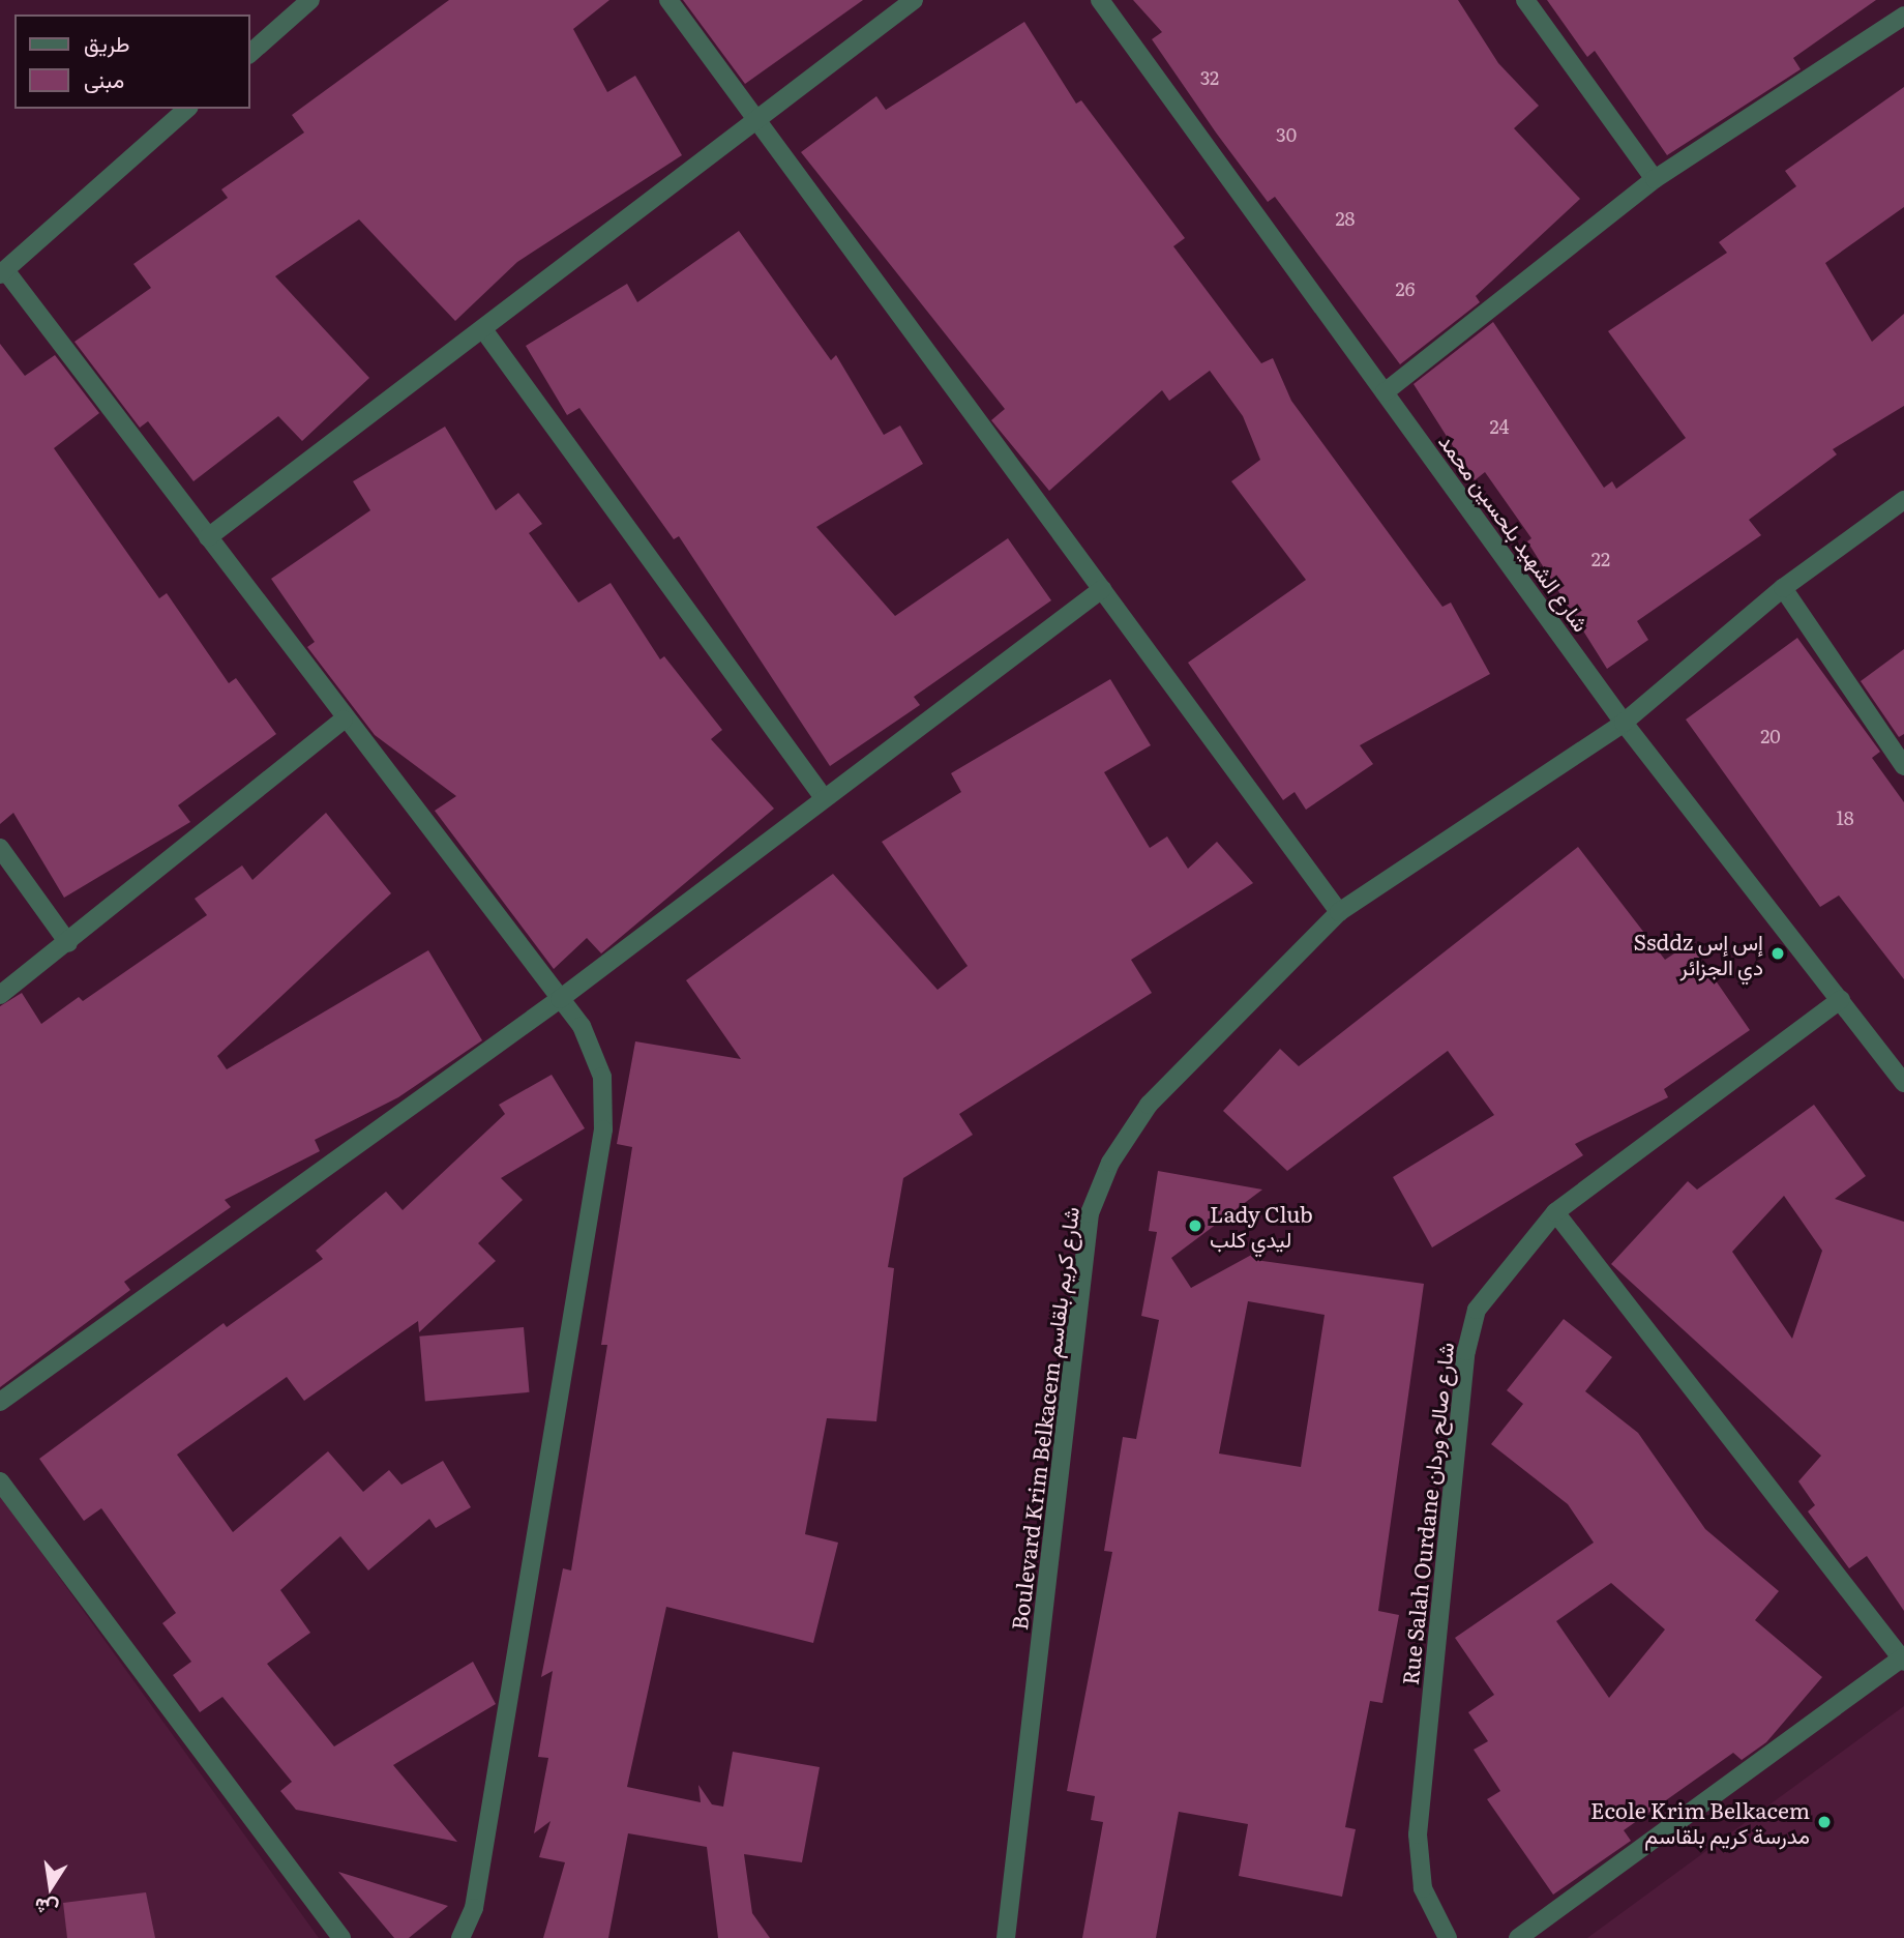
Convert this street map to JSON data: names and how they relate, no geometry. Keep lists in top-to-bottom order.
{
  "streets": {
    "street": ["شارع الشهيد بلحسين محمد", "Boulevard Krim Belkacem شارع كريم بلقاسم", "Rue Salah Ourdane شارع صالح وردان"]
  },
  "crossings": [
    ["شارع الشهيد بلحسين محمد", "Boulevard Krim Belkacem شارع كريم بلقاسم"],
    ["شارع الشهيد بلحسين محمد", "Rue Salah Ourdane شارع صالح وردان"]
  ],
  "places": ["Ssddz إس إس دي الجزائر", "Lady Club ليدي كلب", "Ecole Krim Belkacem مدرسة كريم بلقاسم"],
  "house_numbers": [
    "32",
    "30",
    "28",
    "26",
    "24",
    "22",
    "20",
    "18"
  ],
  "legend": ["طريق", "مبنى"],
  "north": "bottom"
}
